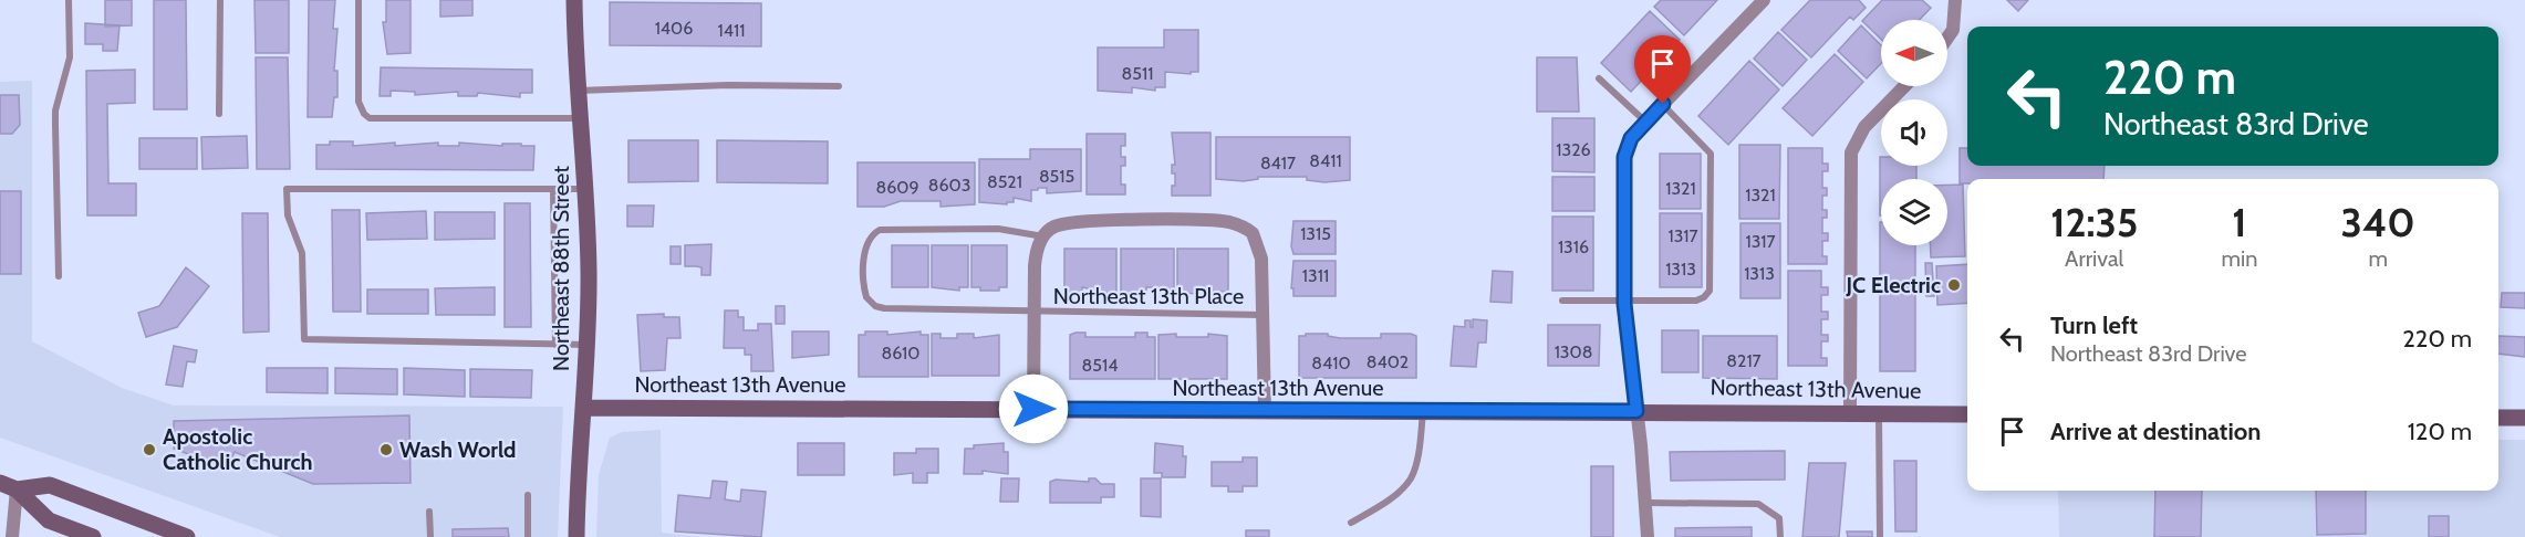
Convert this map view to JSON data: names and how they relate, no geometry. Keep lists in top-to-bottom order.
{
  "streets": {
    "street": ["Northeast 88th Street", "Northeast 13th Avenue"],
    "lane": ["Northeast 13th Place"]
  },
  "crossings": [
    ["Northeast 88th Street", "Northeast 13th Avenue"]
  ],
  "places": ["JC Electric", "Apostolic Catholic Church", "Wash World"],
  "house_numbers": [
    "1406",
    "1411",
    "8511",
    "1326",
    "8411",
    "8417",
    "8515",
    "8521",
    "8603",
    "8609",
    "1321",
    "1321",
    "1315",
    "1317",
    "1317",
    "1316",
    "1313",
    "1313",
    "1311",
    "1308",
    "8610",
    "8217",
    "8402",
    "8410",
    "8514"
  ],
  "north": "left",
  "page": {
    "turn": ["220 m", "Northeast 83rd Drive"],
    "eta": [
      "12:35",
      "Arrival",
      "1",
      "min",
      "340",
      "m"
    ],
    "list": [
      {
        "name": "Turn left",
        "note": "Northeast 83rd Drive",
        "value": "220 m"
      },
      {
        "name": "Arrive at destination",
        "value": "120 m"
      }
    ]
  }
}
